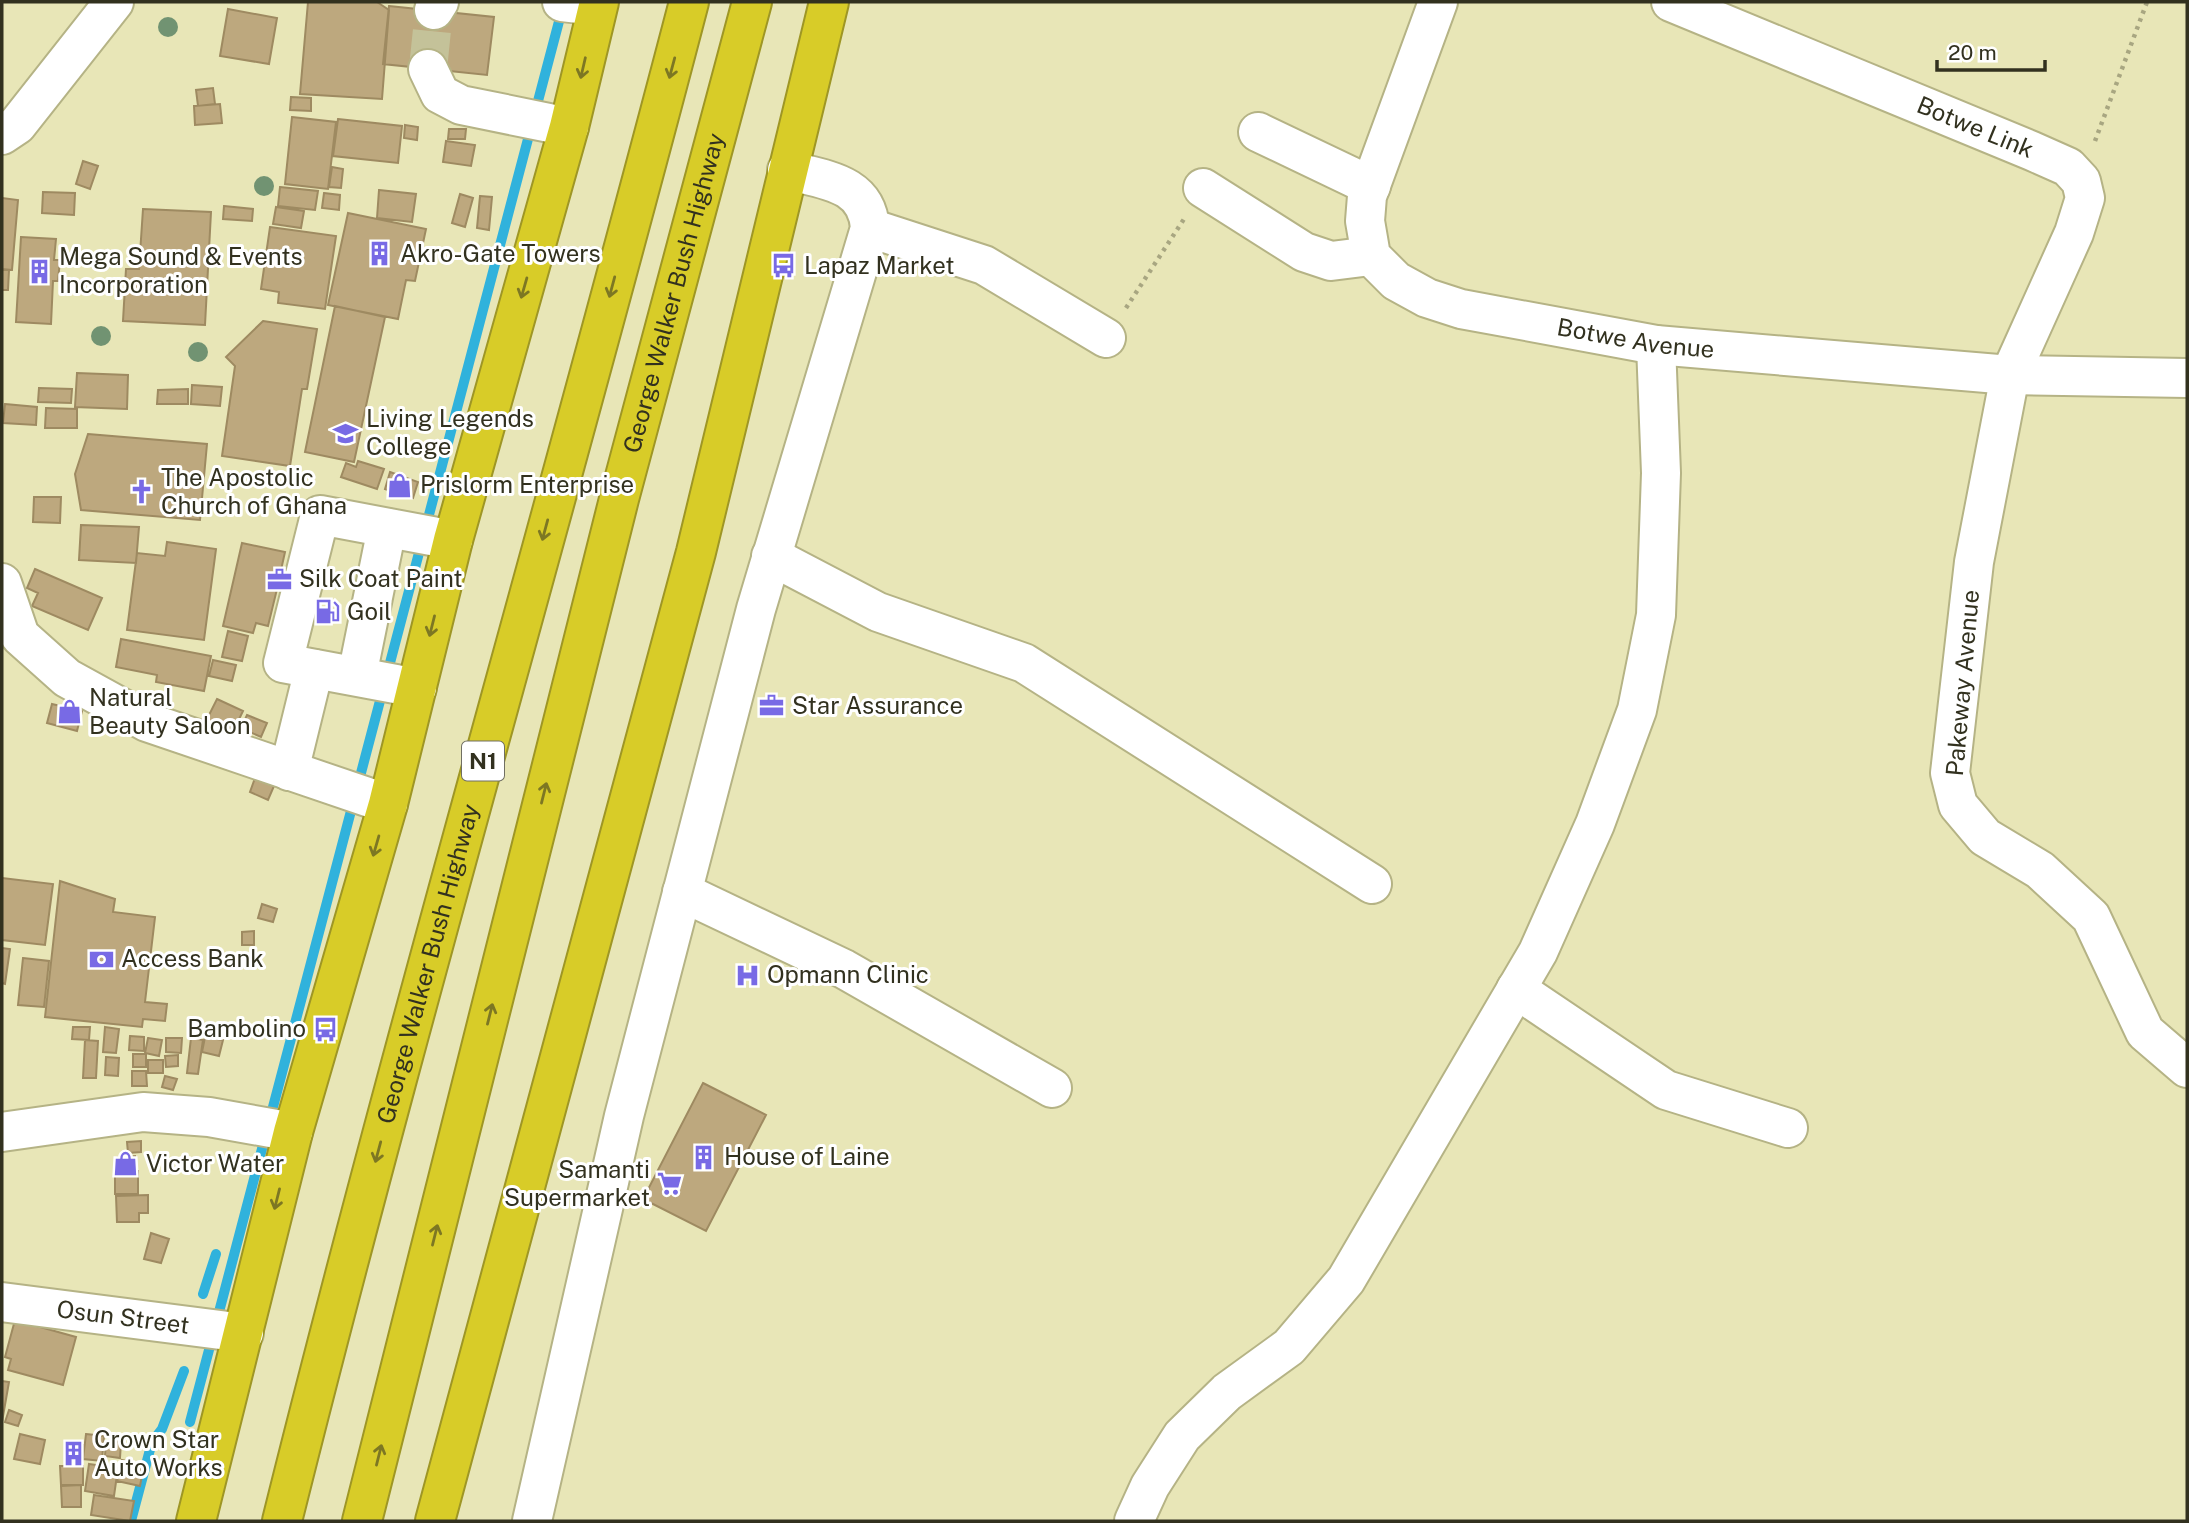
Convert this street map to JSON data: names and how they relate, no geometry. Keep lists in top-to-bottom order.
{
  "streets": {
    "highway": ["George Walker Bush Highway", "N1"],
    "street": [
      "Botwe Link",
      "Botwe Avenue",
      "Pakeway Avenue",
      "Osun Street"
    ]
  },
  "crossings": [
    ["Botwe Avenue", "Pakeway Avenue"]
  ],
  "places": {
    "building": [
      "Akro-Gate Towers",
      "Mega Sound & Events Incorporation",
      "House of Laine",
      "Crown Star Auto Works"
    ],
    "bus stop": ["Lapaz Market", "Bambolino"],
    "school or university": ["Living Legends College"],
    "shop": ["Prislorm Enterprise", "Natural Beauty Saloon", "Victor Water"],
    "church": ["The Apostolic Church of Ghana"],
    "office": ["Silk Coat Paint", "Star Assurance"],
    "fuel station": ["Goil"],
    "bank": ["Access Bank"],
    "hospital": ["Opmann Clinic"],
    "supermarket": ["Samanti Supermarket"]
  },
  "scale_bar": "20 m"
}
